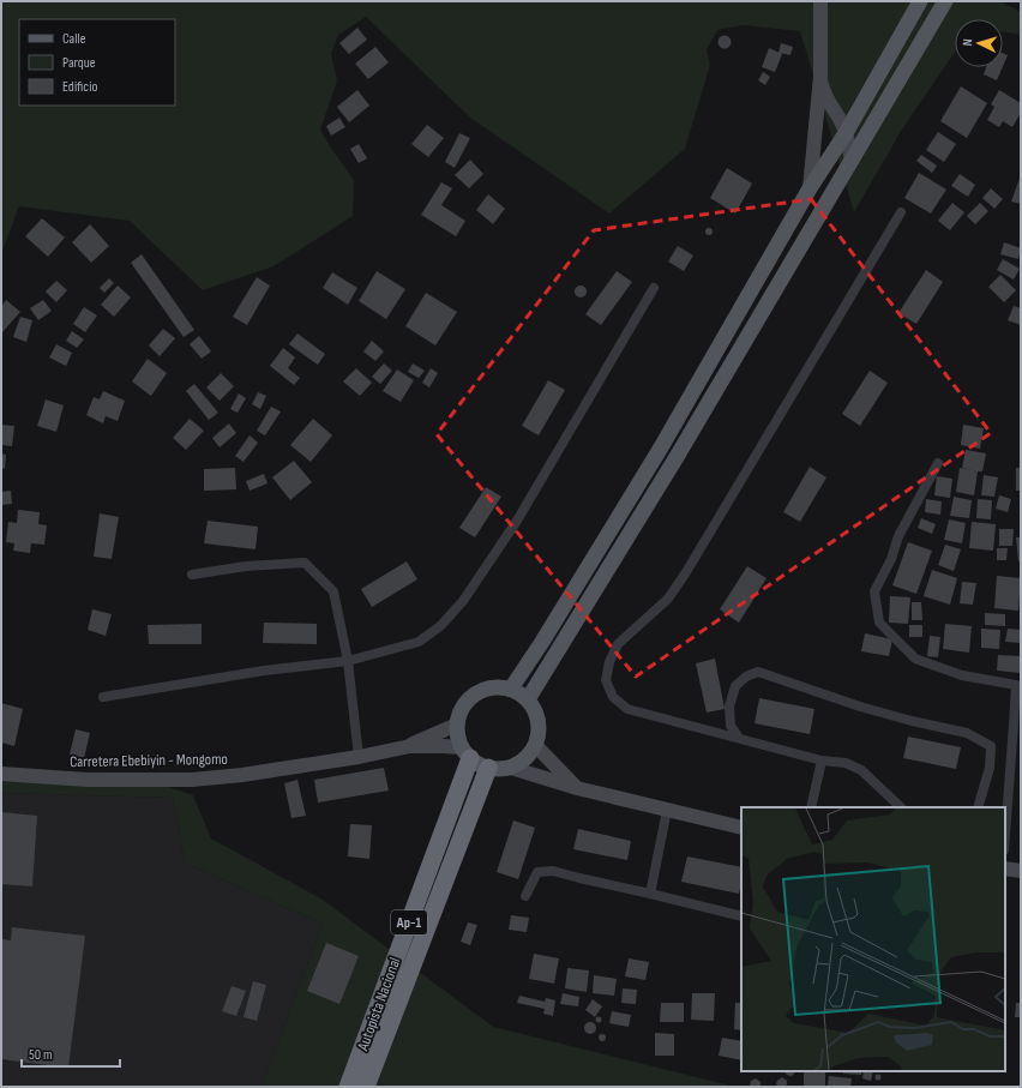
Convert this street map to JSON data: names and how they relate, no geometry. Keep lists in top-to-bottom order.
{
  "streets": {
    "highway": ["Ap-1", "Autopista Nacional"],
    "street": ["Carretera Ebebiyin - Mongomo"]
  },
  "crossings": [
    ["Carretera Ebebiyin - Mongomo", "Autopista Nacional"]
  ],
  "legend": ["Calle", "Parque", "Edificio"],
  "scale_bar": "50 m",
  "north": "left"
}
